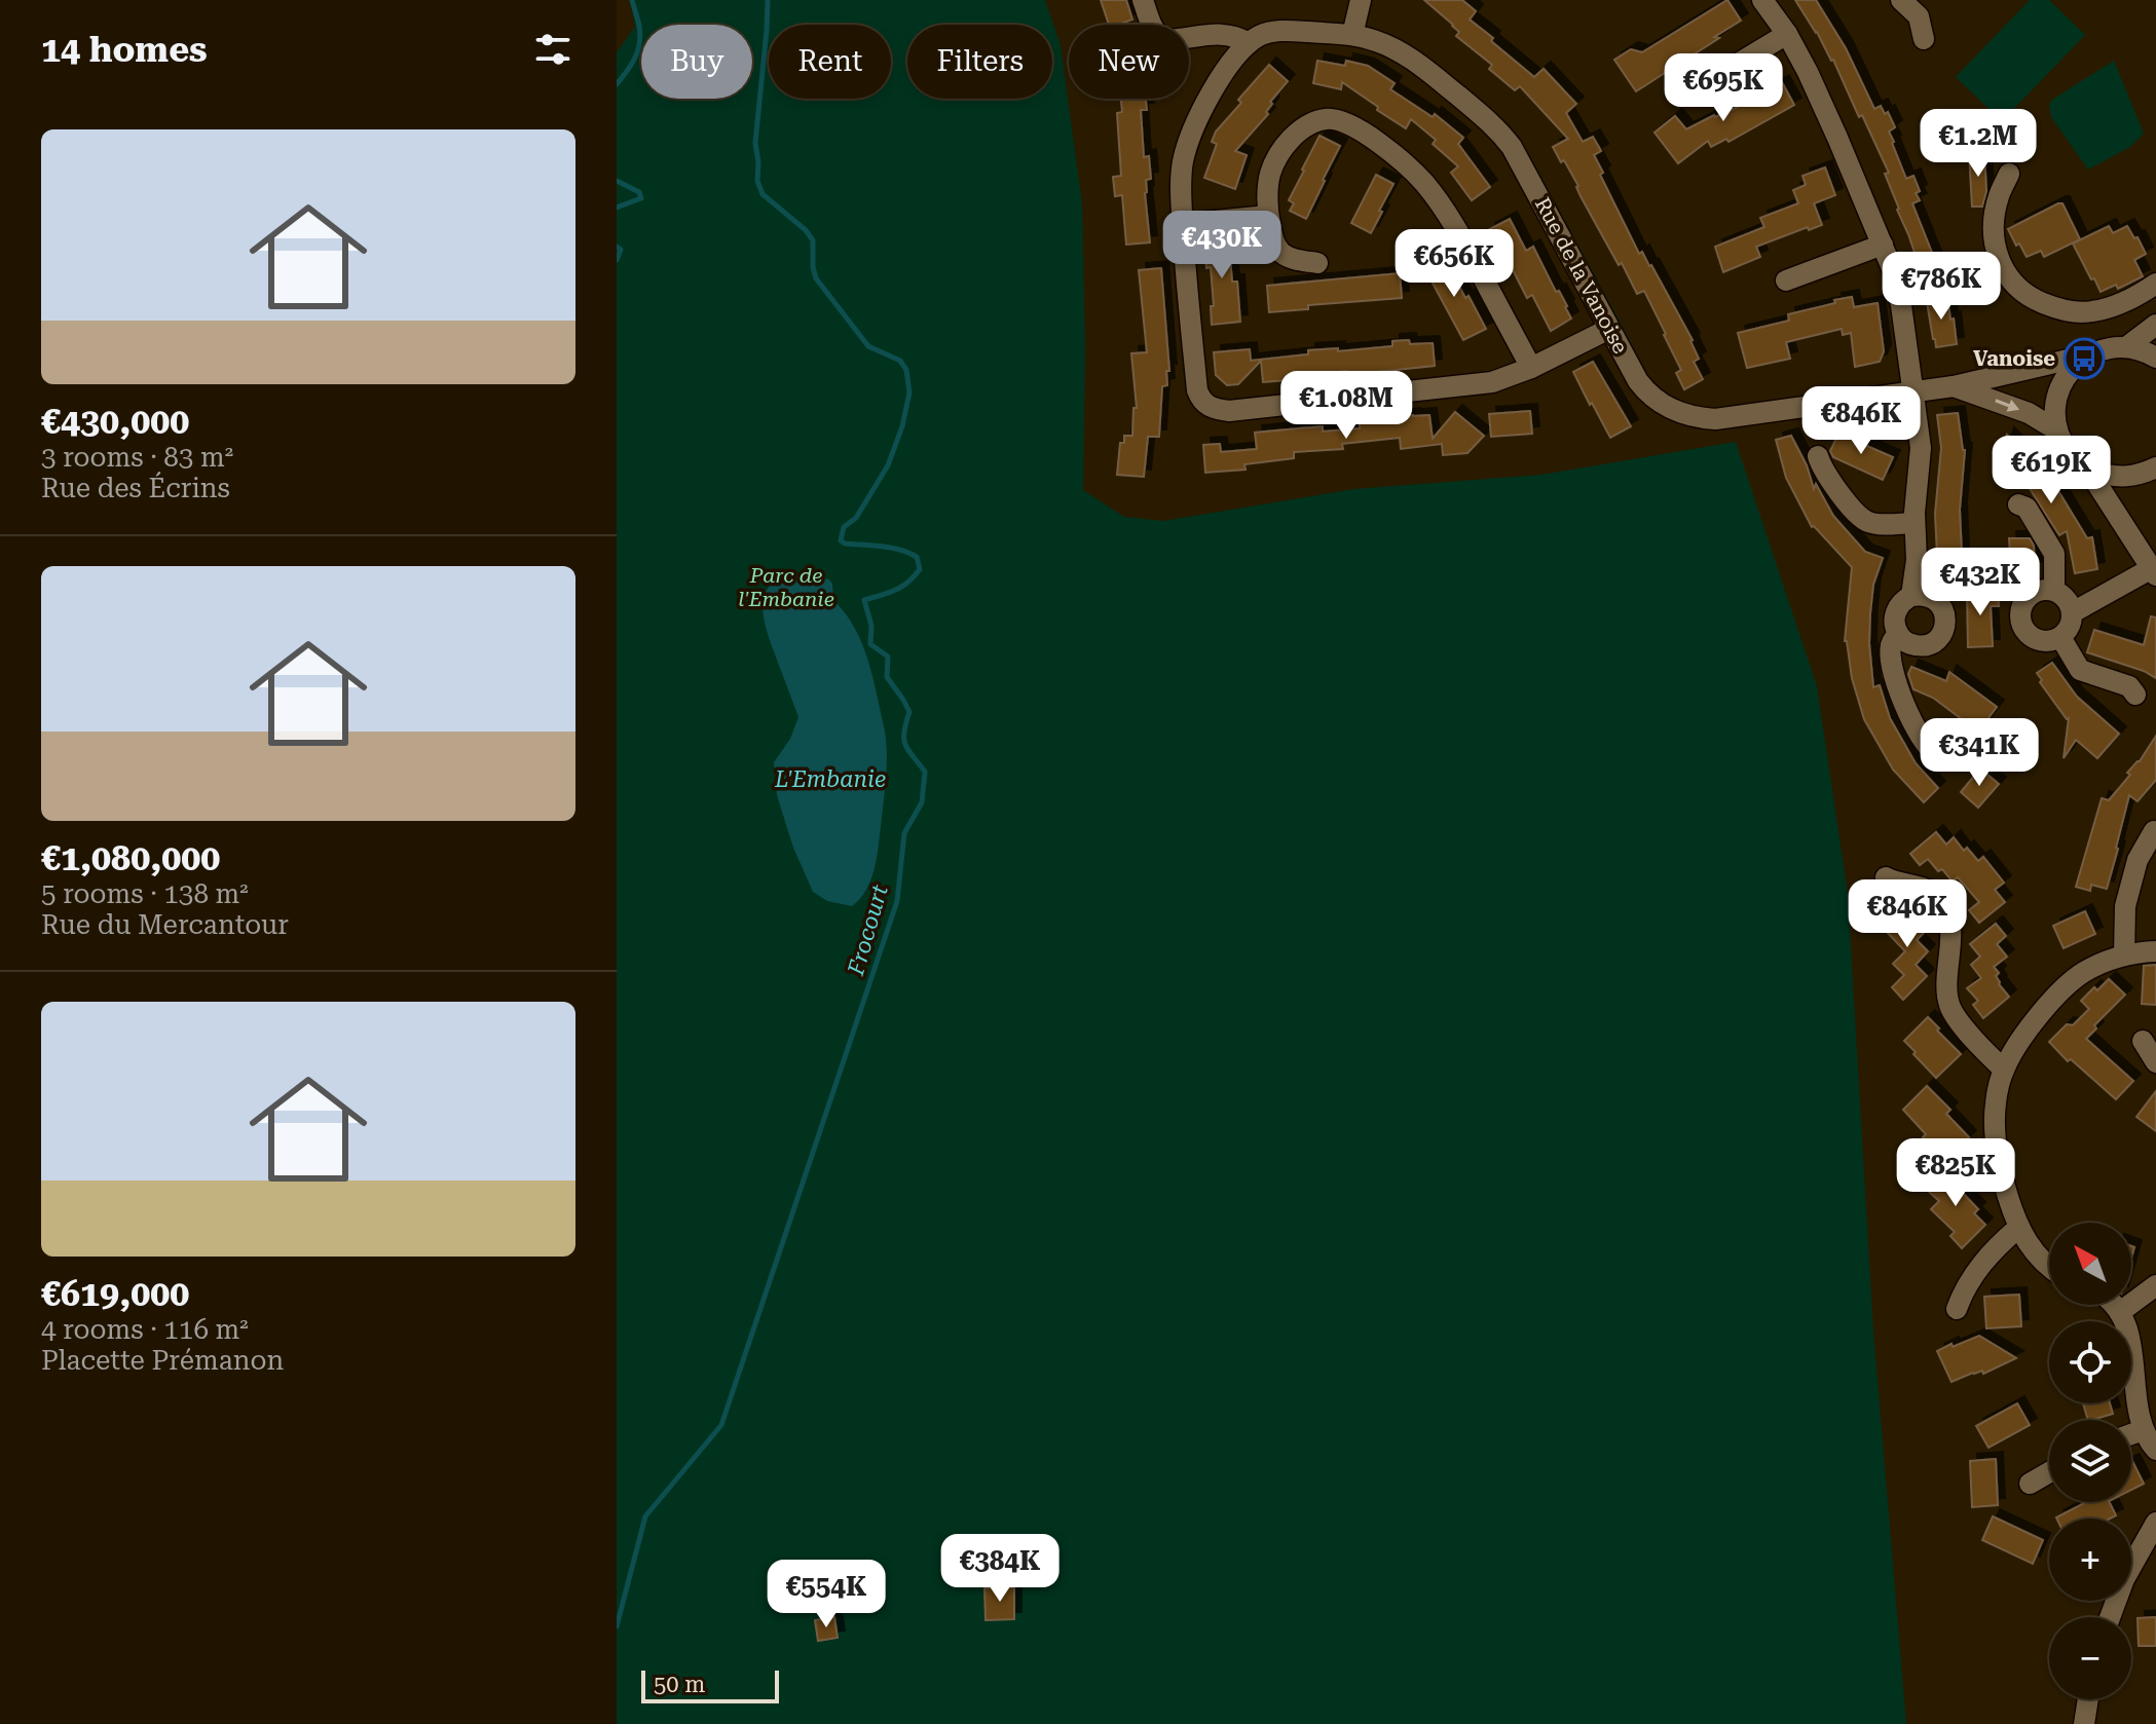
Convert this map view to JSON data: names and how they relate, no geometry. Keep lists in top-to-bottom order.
{
  "streets": {
    "street": ["Rue de la Vanoise"]
  },
  "water": ["L'Embanie", "Frocourt"],
  "parks": ["Parc de l'Embanie"],
  "places": {
    "bus stop": ["Vanoise"]
  },
  "scale_bar": "50 m",
  "north": "top left",
  "page": {
    "heading": "14 homes",
    "chip": [
      "Buy",
      "Rent",
      "Filters",
      "New"
    ],
    "price": [
      "€695K",
      "€1.2M",
      "€430K",
      "€656K",
      "€786K",
      "€1.08M",
      "€846K",
      "€619K",
      "€432K",
      "€341K",
      "€846K",
      "€825K",
      "€384K",
      "€554K"
    ],
    "list": [
      {
        "name": "€430,000",
        "note": "3 rooms · 83 m² · Rue des Écrins"
      },
      {
        "name": "€1,080,000",
        "note": "5 rooms · 138 m² · Rue du Mercantour"
      },
      {
        "name": "€619,000",
        "note": "4 rooms · 116 m² · Placette Prémanon"
      }
    ],
    "map_buttons": ["+", "−"],
    "scale": "50 m"
  }
}
